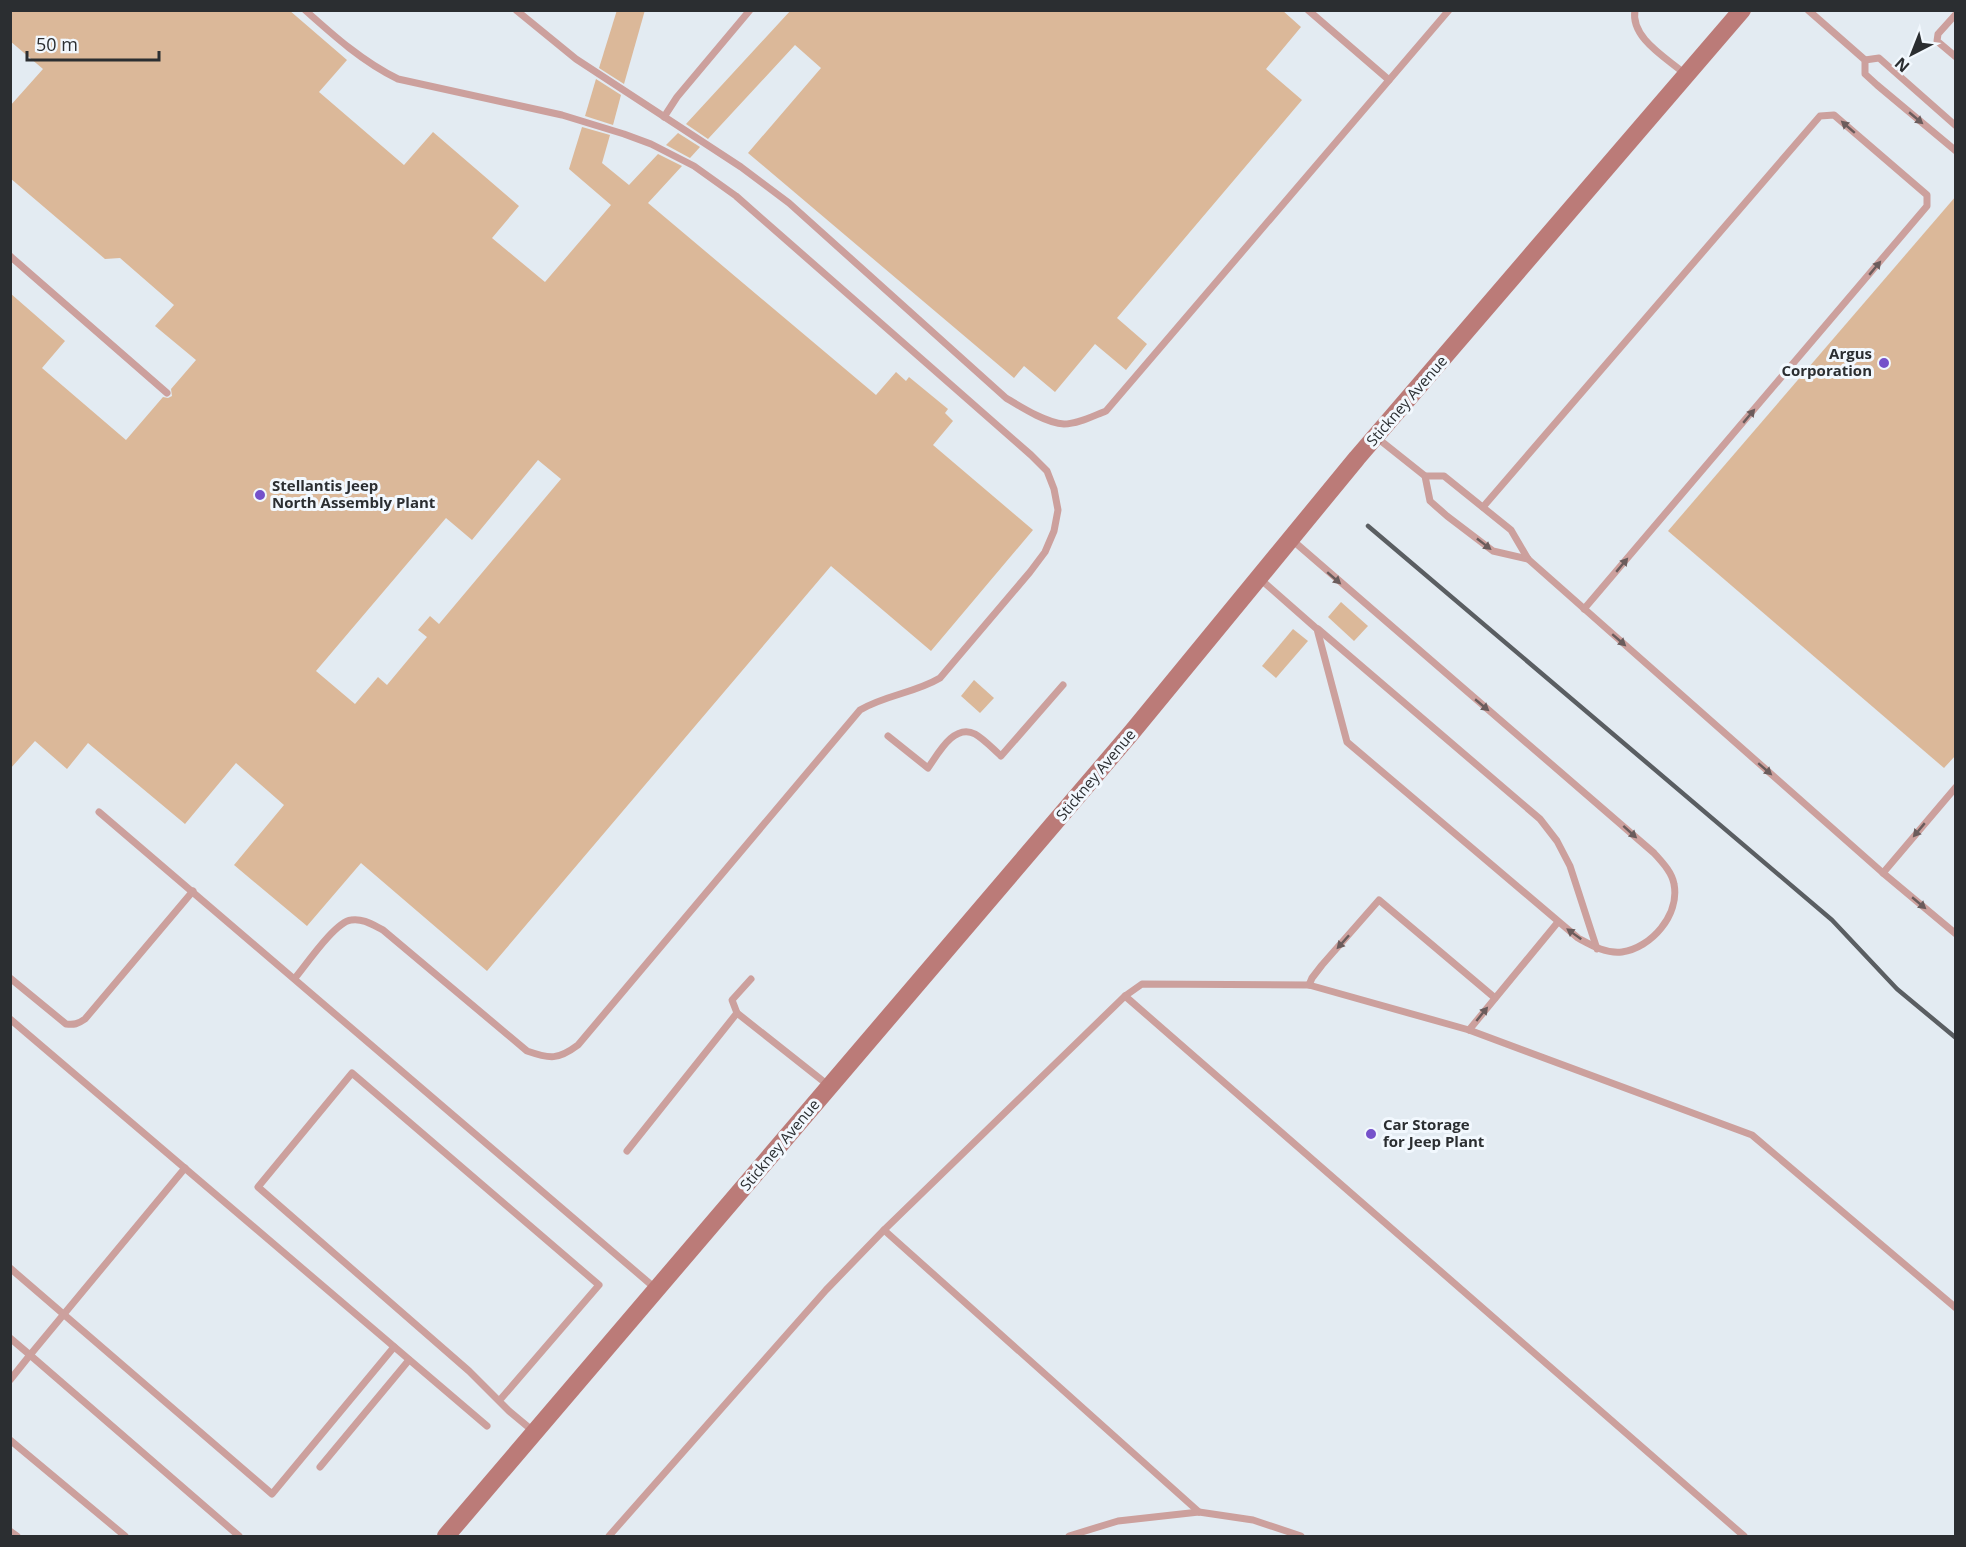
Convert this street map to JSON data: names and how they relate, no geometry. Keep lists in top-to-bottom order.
{
  "streets": {
    "street": ["Stickney Avenue"]
  },
  "places": ["Argus Corporation", "Stellantis Jeep North Assembly Plant", "Car Storage for Jeep Plant"],
  "scale_bar": "50 m",
  "north": "bottom left"
}
